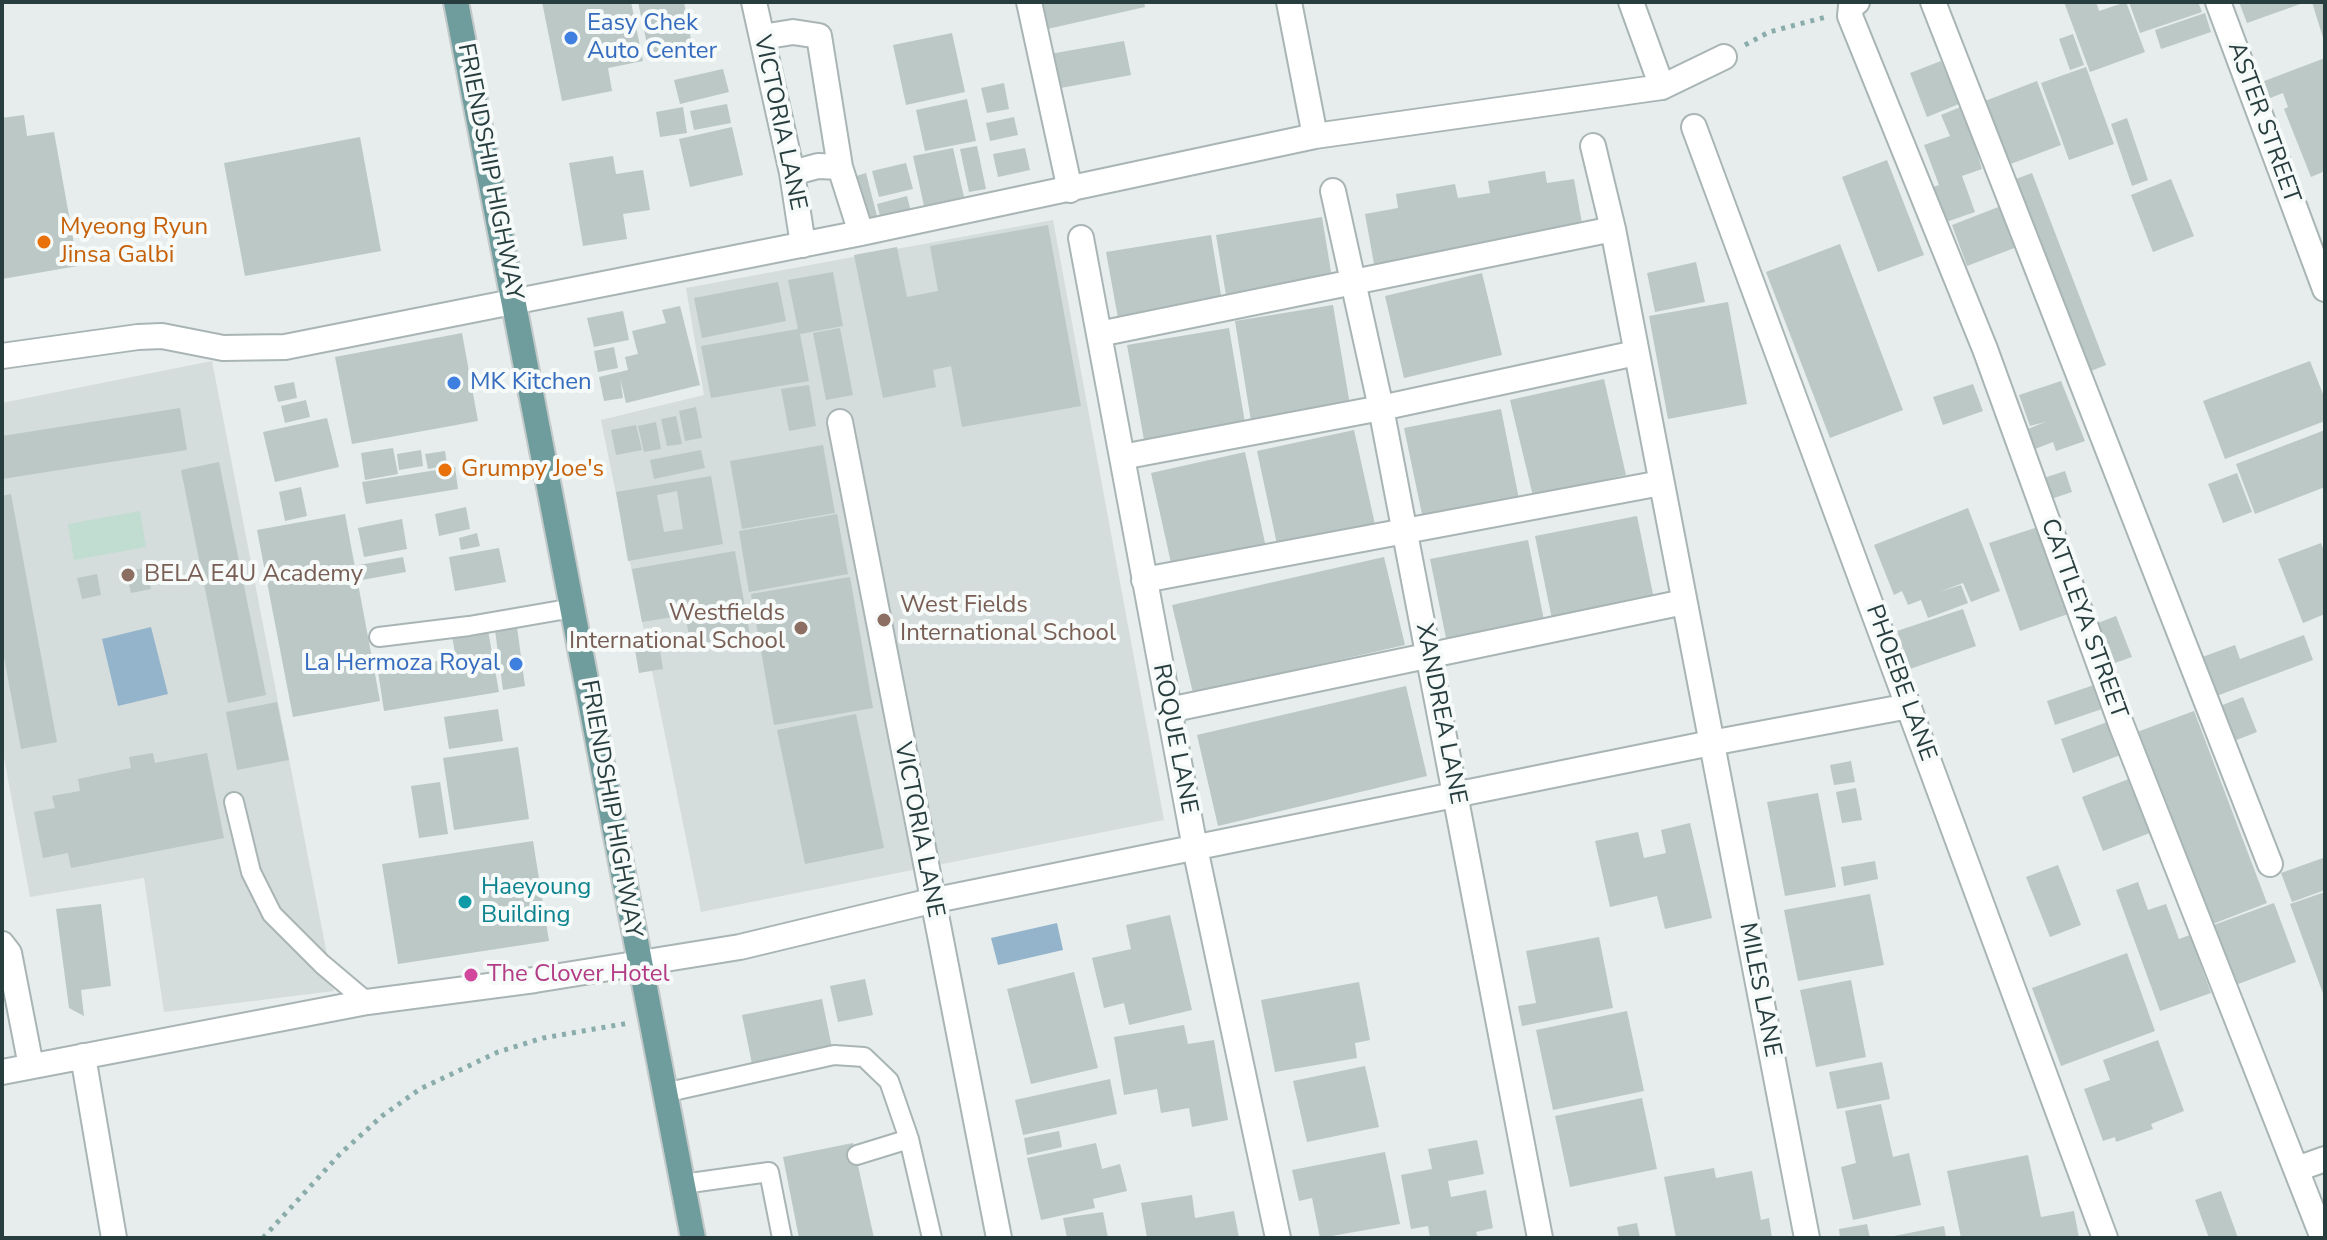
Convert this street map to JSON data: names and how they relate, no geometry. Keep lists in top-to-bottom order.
{
  "streets": {
    "main road": ["FRIENDSHIP HIGHWAY"],
    "street": [
      "VICTORIA LANE",
      "ASTER STREET",
      "CATTLEYA STREET",
      "PHOEBE LANE",
      "XANDREA LANE",
      "ROQUE LANE",
      "MILES LANE"
    ]
  },
  "places": [
    "Easy Chek Auto Center",
    "Myeong Ryun Jinsa Galbi",
    "MK Kitchen",
    "Grumpy Joe's",
    "BELA E4U Academy",
    "West Fields International School",
    "Westfields International School",
    "La Hermoza Royal",
    "Haeyoung Building",
    "The Clover Hotel"
  ]
}
